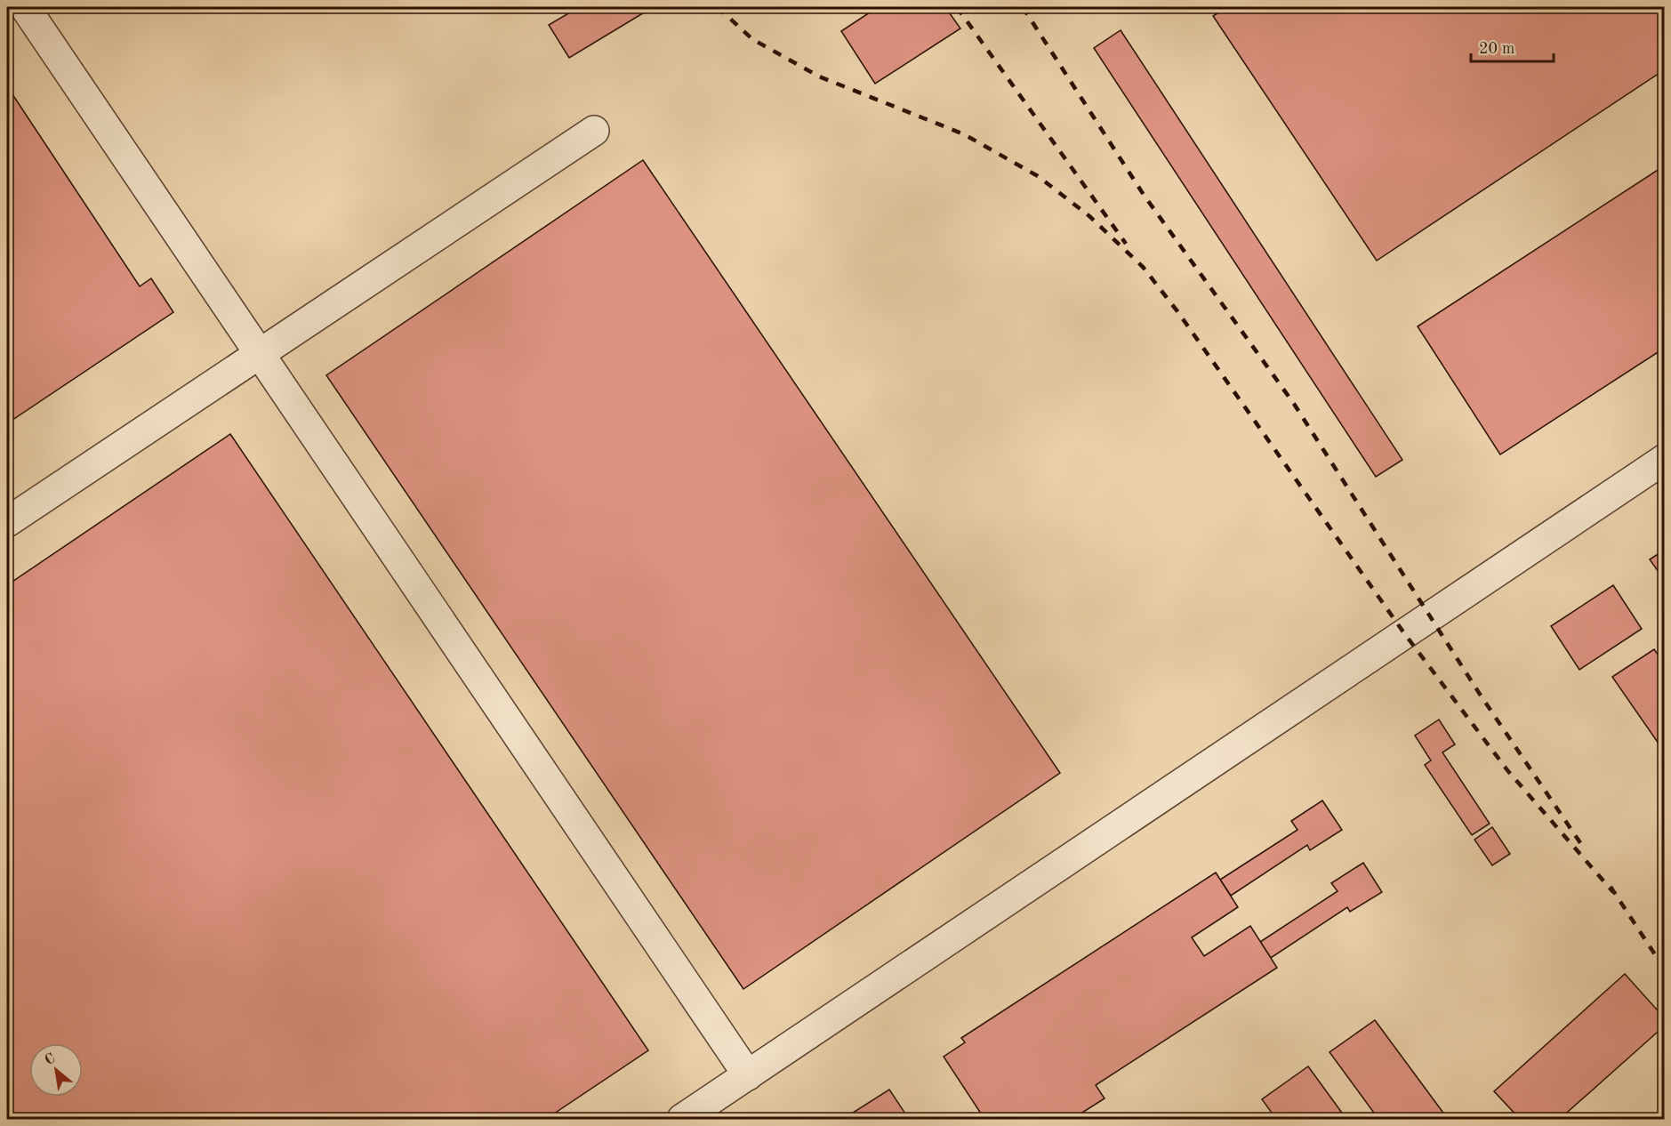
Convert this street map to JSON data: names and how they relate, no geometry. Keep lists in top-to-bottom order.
{
  "scale_bar": "20 m",
  "north": "top left"
}
